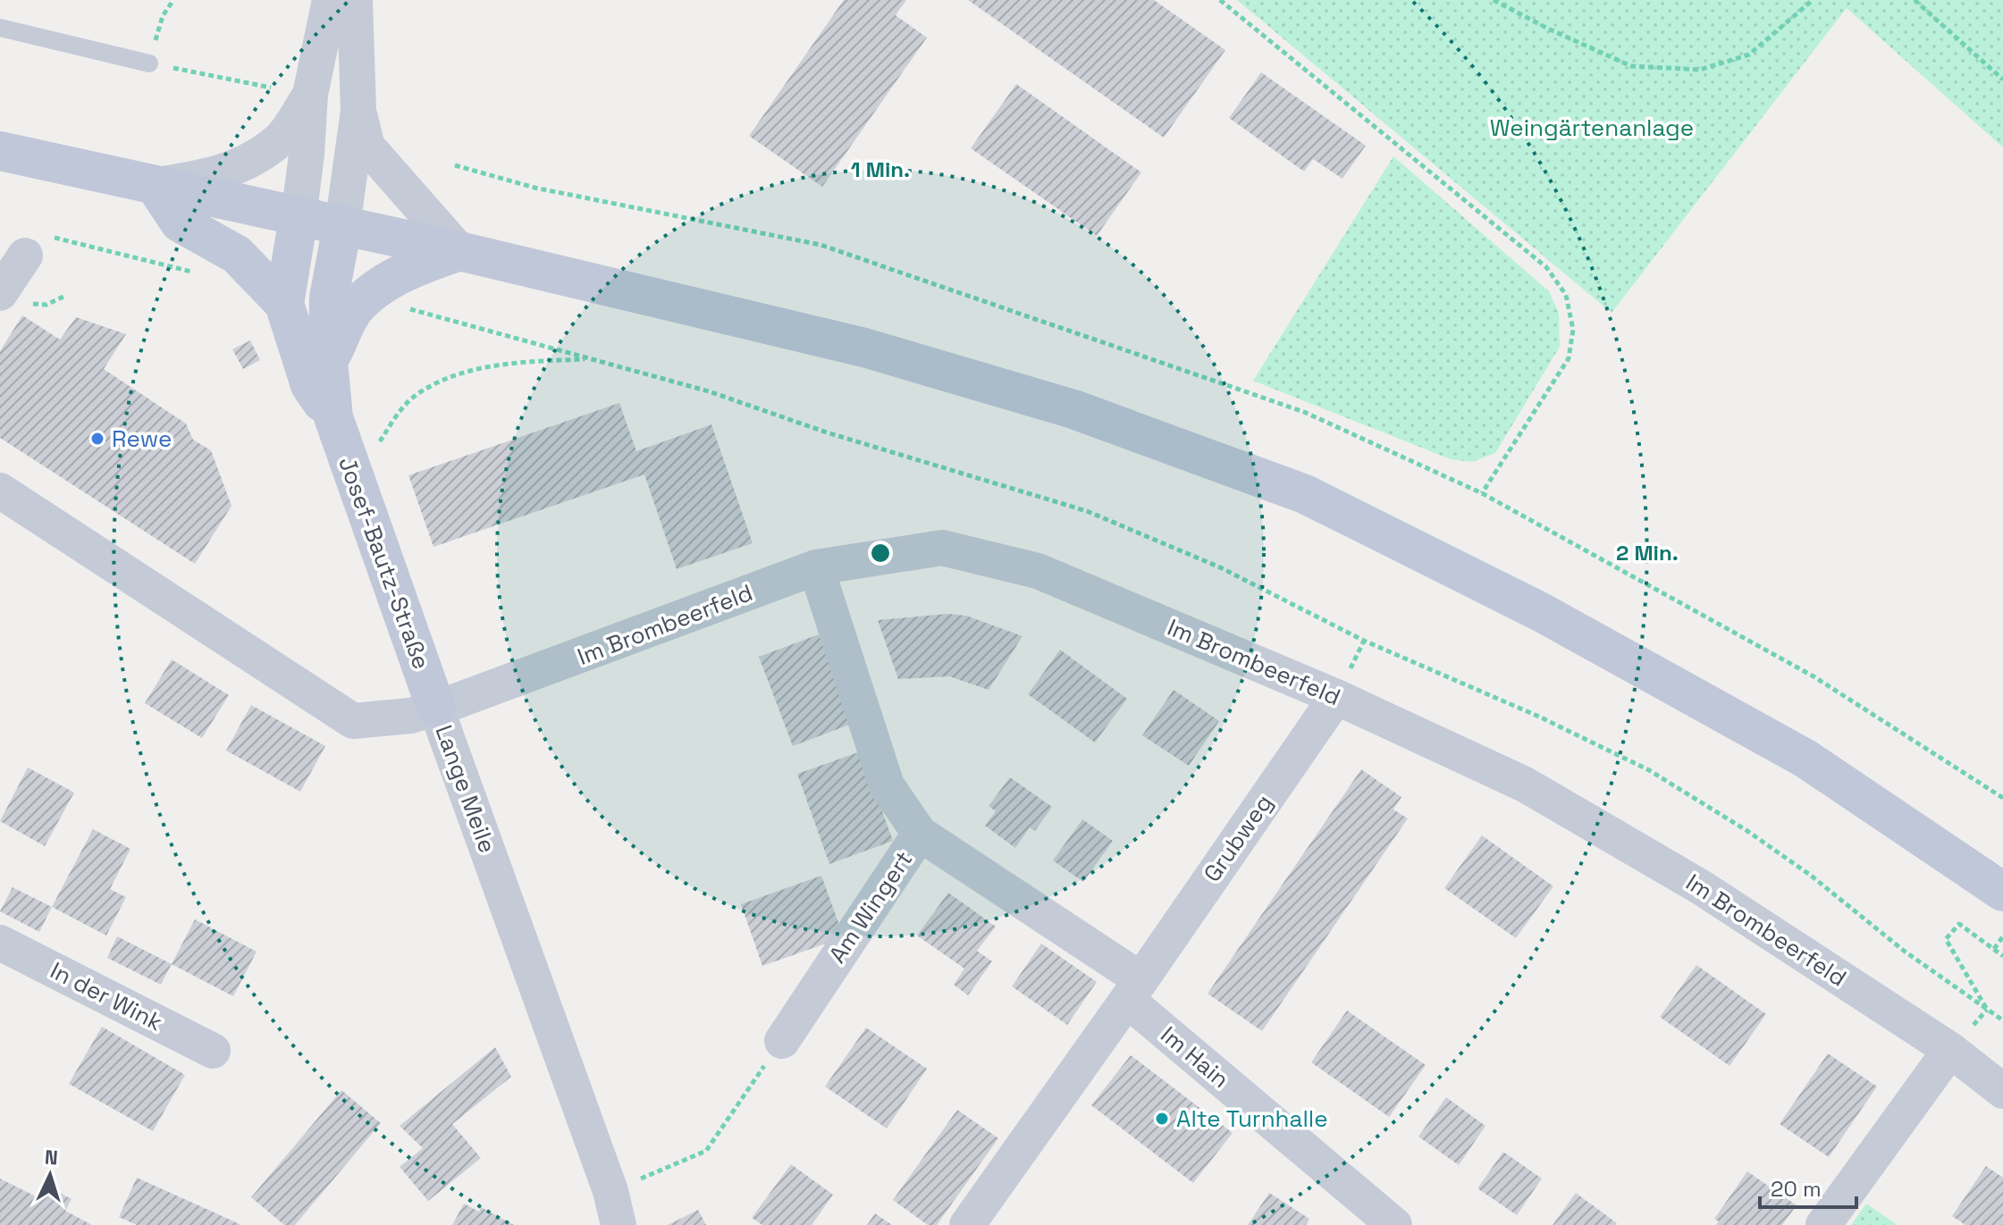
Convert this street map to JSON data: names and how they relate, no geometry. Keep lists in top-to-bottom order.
{
  "streets": {
    "main road": ["Josef-Bautz-Straße"],
    "street": [
      "Im Brombeerfeld",
      "Lange Meile",
      "Grubweg",
      "Am Wingert",
      "In der Wink",
      "Im Hain"
    ]
  },
  "crossings": [
    ["Josef-Bautz-Straße", "Im Brombeerfeld"],
    ["Josef-Bautz-Straße", "Lange Meile"],
    ["Im Brombeerfeld", "Lange Meile"],
    ["Im Brombeerfeld", "Grubweg"],
    ["Im Brombeerfeld", "Am Wingert"],
    ["Grubweg", "Im Hain"]
  ],
  "parks": ["Weingärtenanlage"],
  "places": ["Rewe", "Alte Turnhalle"],
  "scale_bar": "20 m",
  "north": "top",
  "rings": ["1 Min.", "2 Min."]
}
